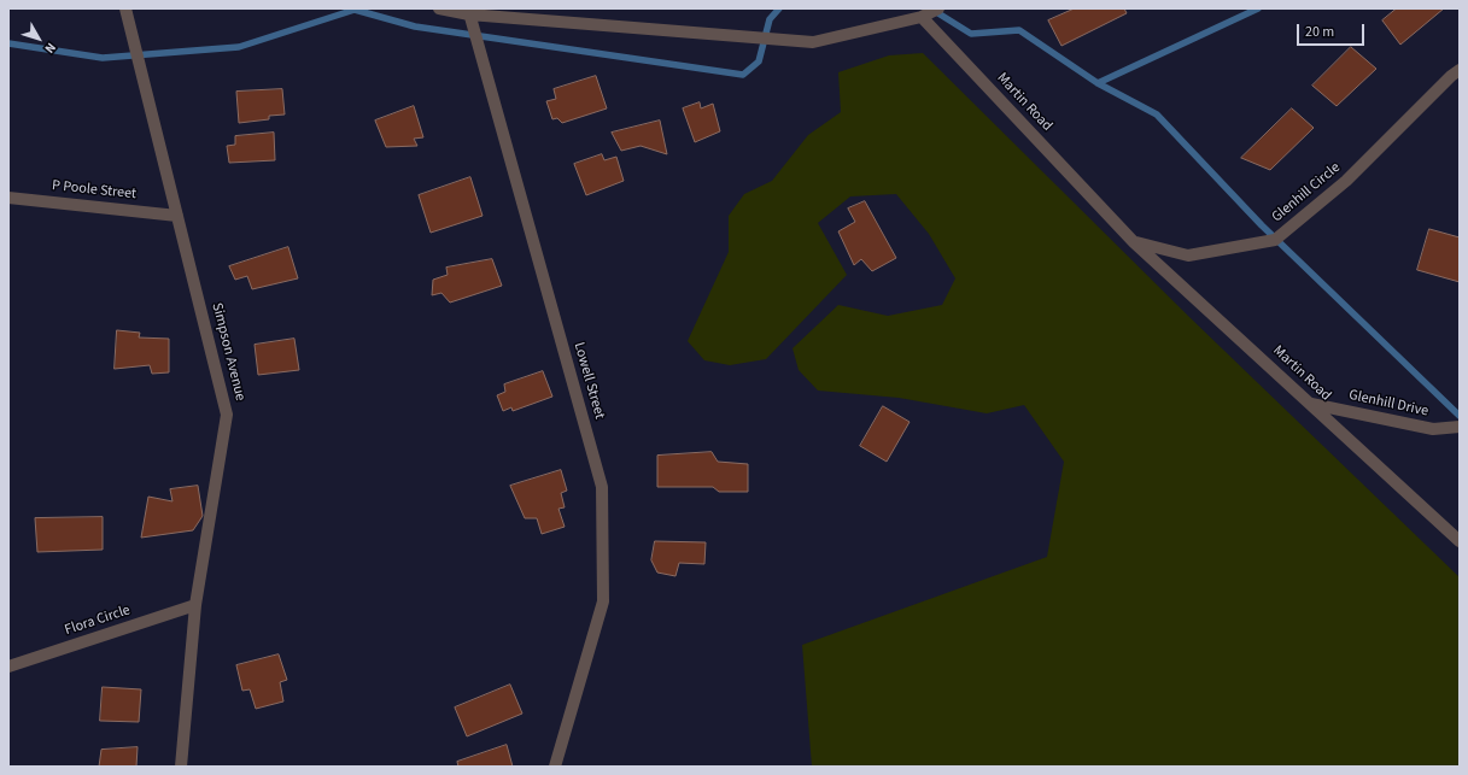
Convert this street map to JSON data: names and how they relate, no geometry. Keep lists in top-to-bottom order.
{
  "streets": {
    "street": [
      "Martin Road",
      "P Poole Street",
      "Glenhill Circle",
      "Simpson Avenue",
      "Lowell Street",
      "Glenhill Drive",
      "Flora Circle"
    ]
  },
  "crossings": [
    ["Martin Road", "Glenhill Circle"],
    ["Martin Road", "Glenhill Drive"],
    ["P Poole Street", "Simpson Avenue"],
    ["Simpson Avenue", "Flora Circle"]
  ],
  "scale_bar": "20 m",
  "north": "bottom right"
}
